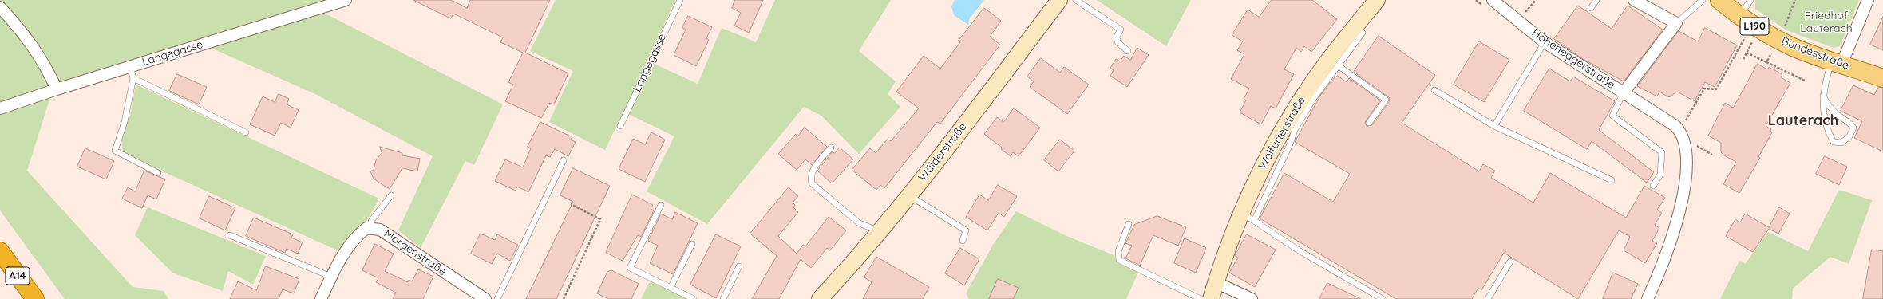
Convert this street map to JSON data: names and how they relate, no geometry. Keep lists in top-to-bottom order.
{
  "streets": {
    "highway": ["A14"],
    "main road": [
      "L190",
      "Bundesstraße",
      "Wolfurterstraße",
      "Wälderstraße"
    ],
    "street": ["Langegasse", "Hoheneggerstraße", "Morgenstraße"]
  },
  "districts": ["Lauterach"],
  "parks": ["Friedhof Lauterach"]
}
